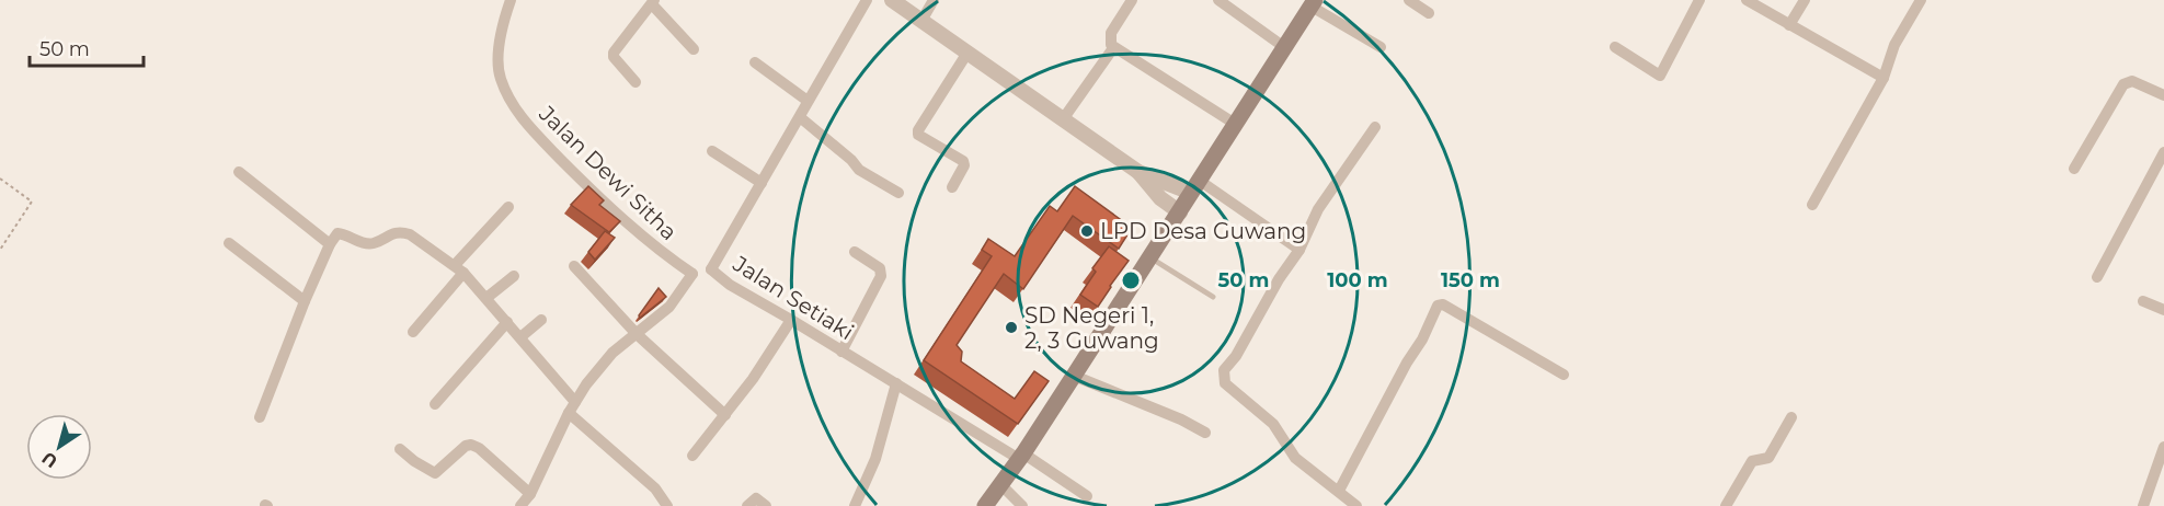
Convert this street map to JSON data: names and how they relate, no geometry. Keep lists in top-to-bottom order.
{
  "streets": {
    "street": ["Jalan Dewi Sitha", "Jalan Setiaki"]
  },
  "places": ["LPD Desa Guwang", "SD Negeri 1, 2, 3 Guwang"],
  "scale_bar": "50 m",
  "north": "bottom left",
  "rings": ["50 m", "100 m", "150 m"]
}
